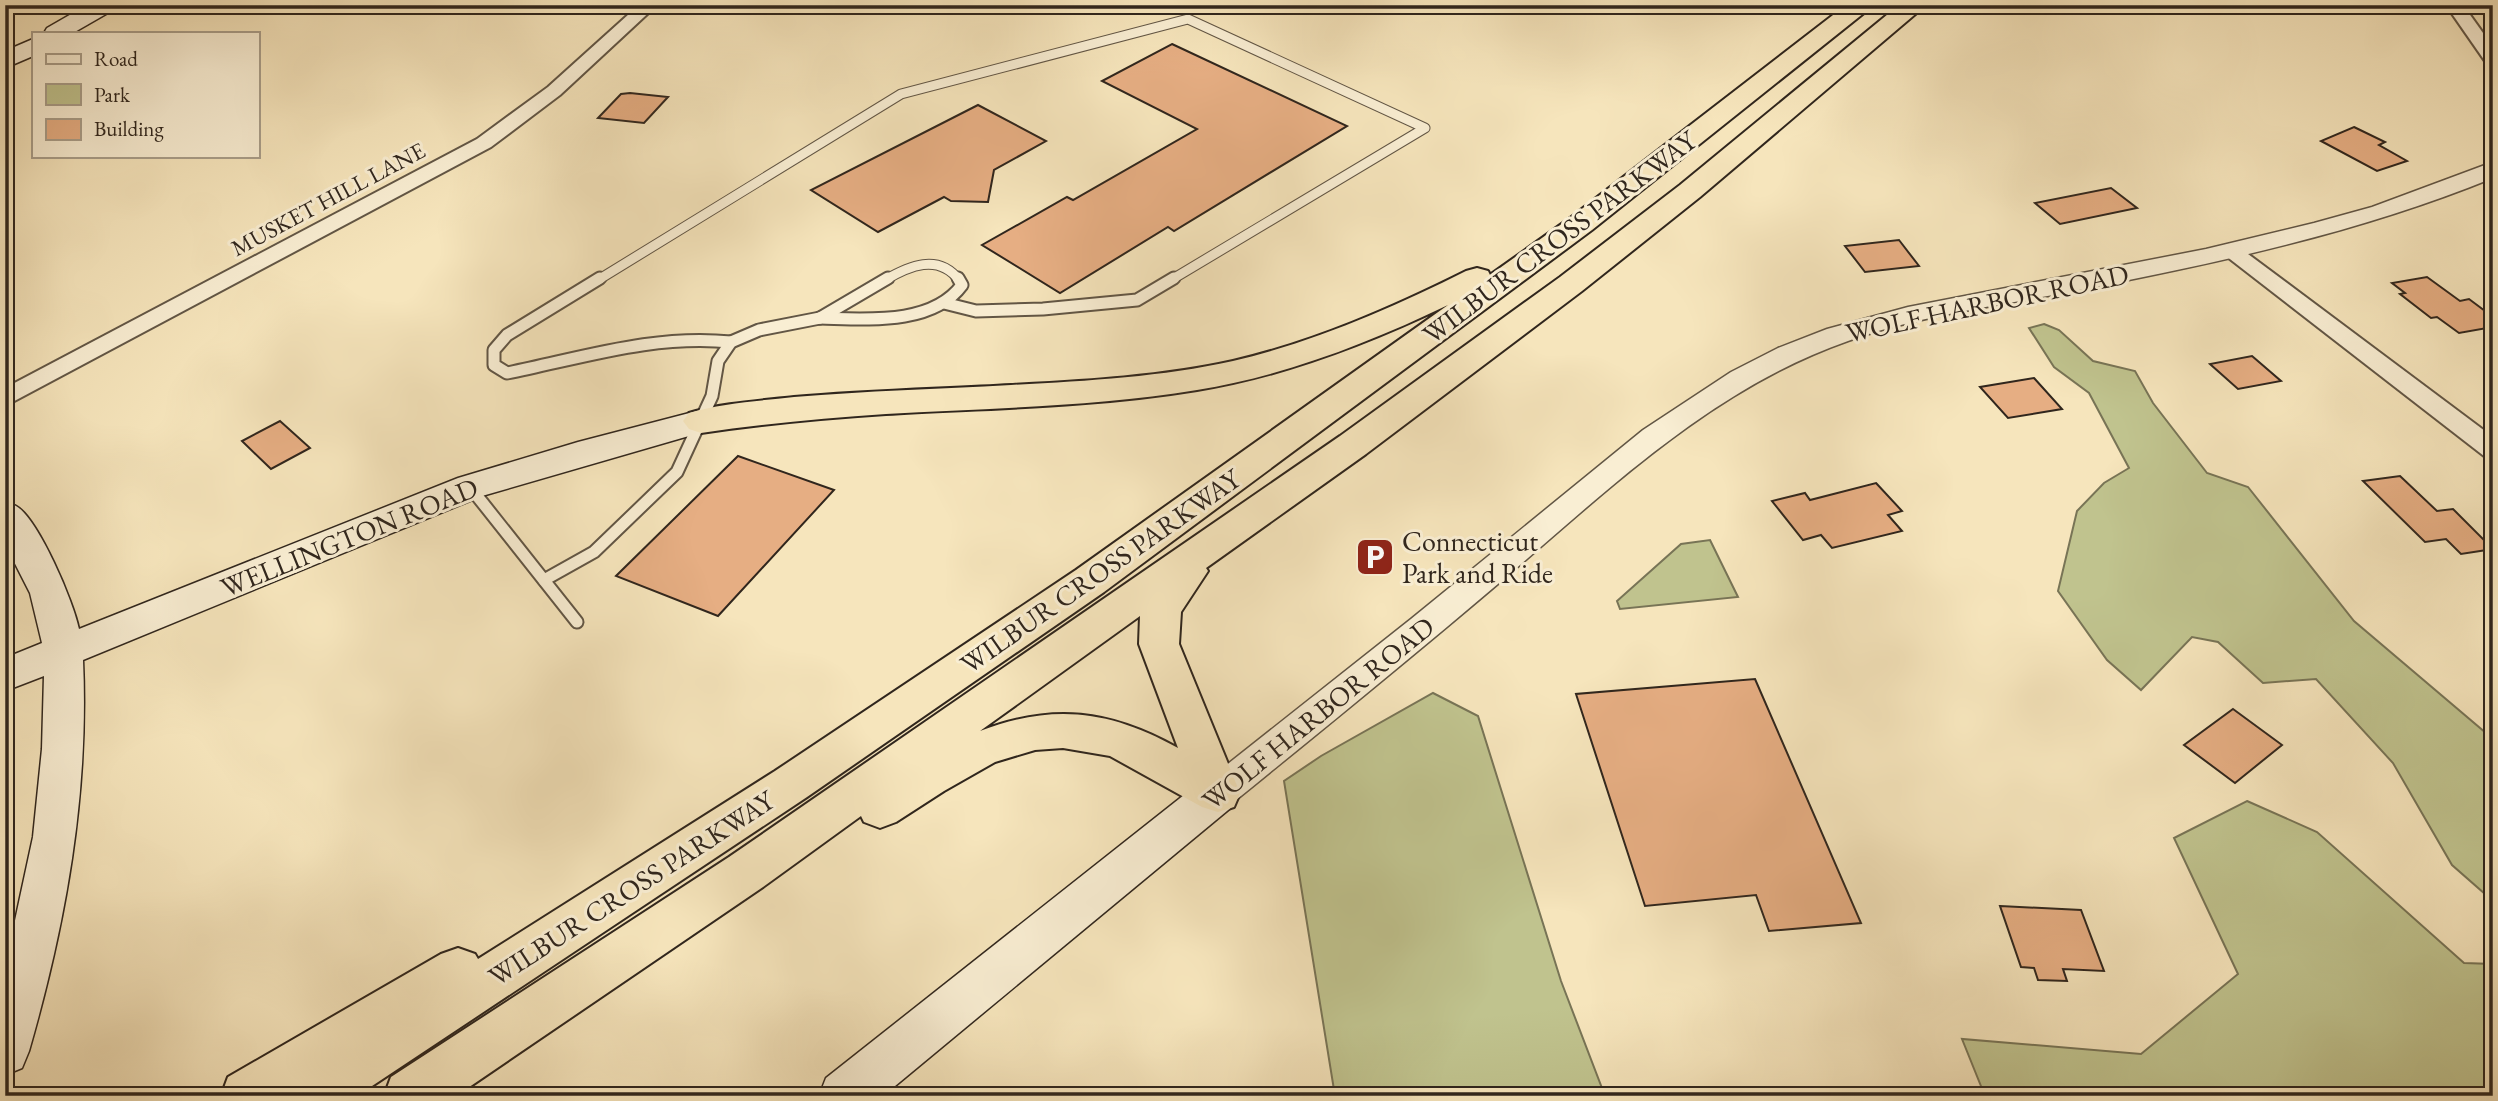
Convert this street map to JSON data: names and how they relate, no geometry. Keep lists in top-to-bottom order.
{
  "streets": {
    "highway": ["WILBUR CROSS PARKWAY"],
    "main road": ["WOLF HARBOR ROAD", "WELLINGTON ROAD"],
    "street": ["MUSKET HILL LANE"]
  },
  "places": {
    "parking": ["Connecticut Park and Ride"]
  },
  "legend": ["Road", "Park", "Building"]
}
